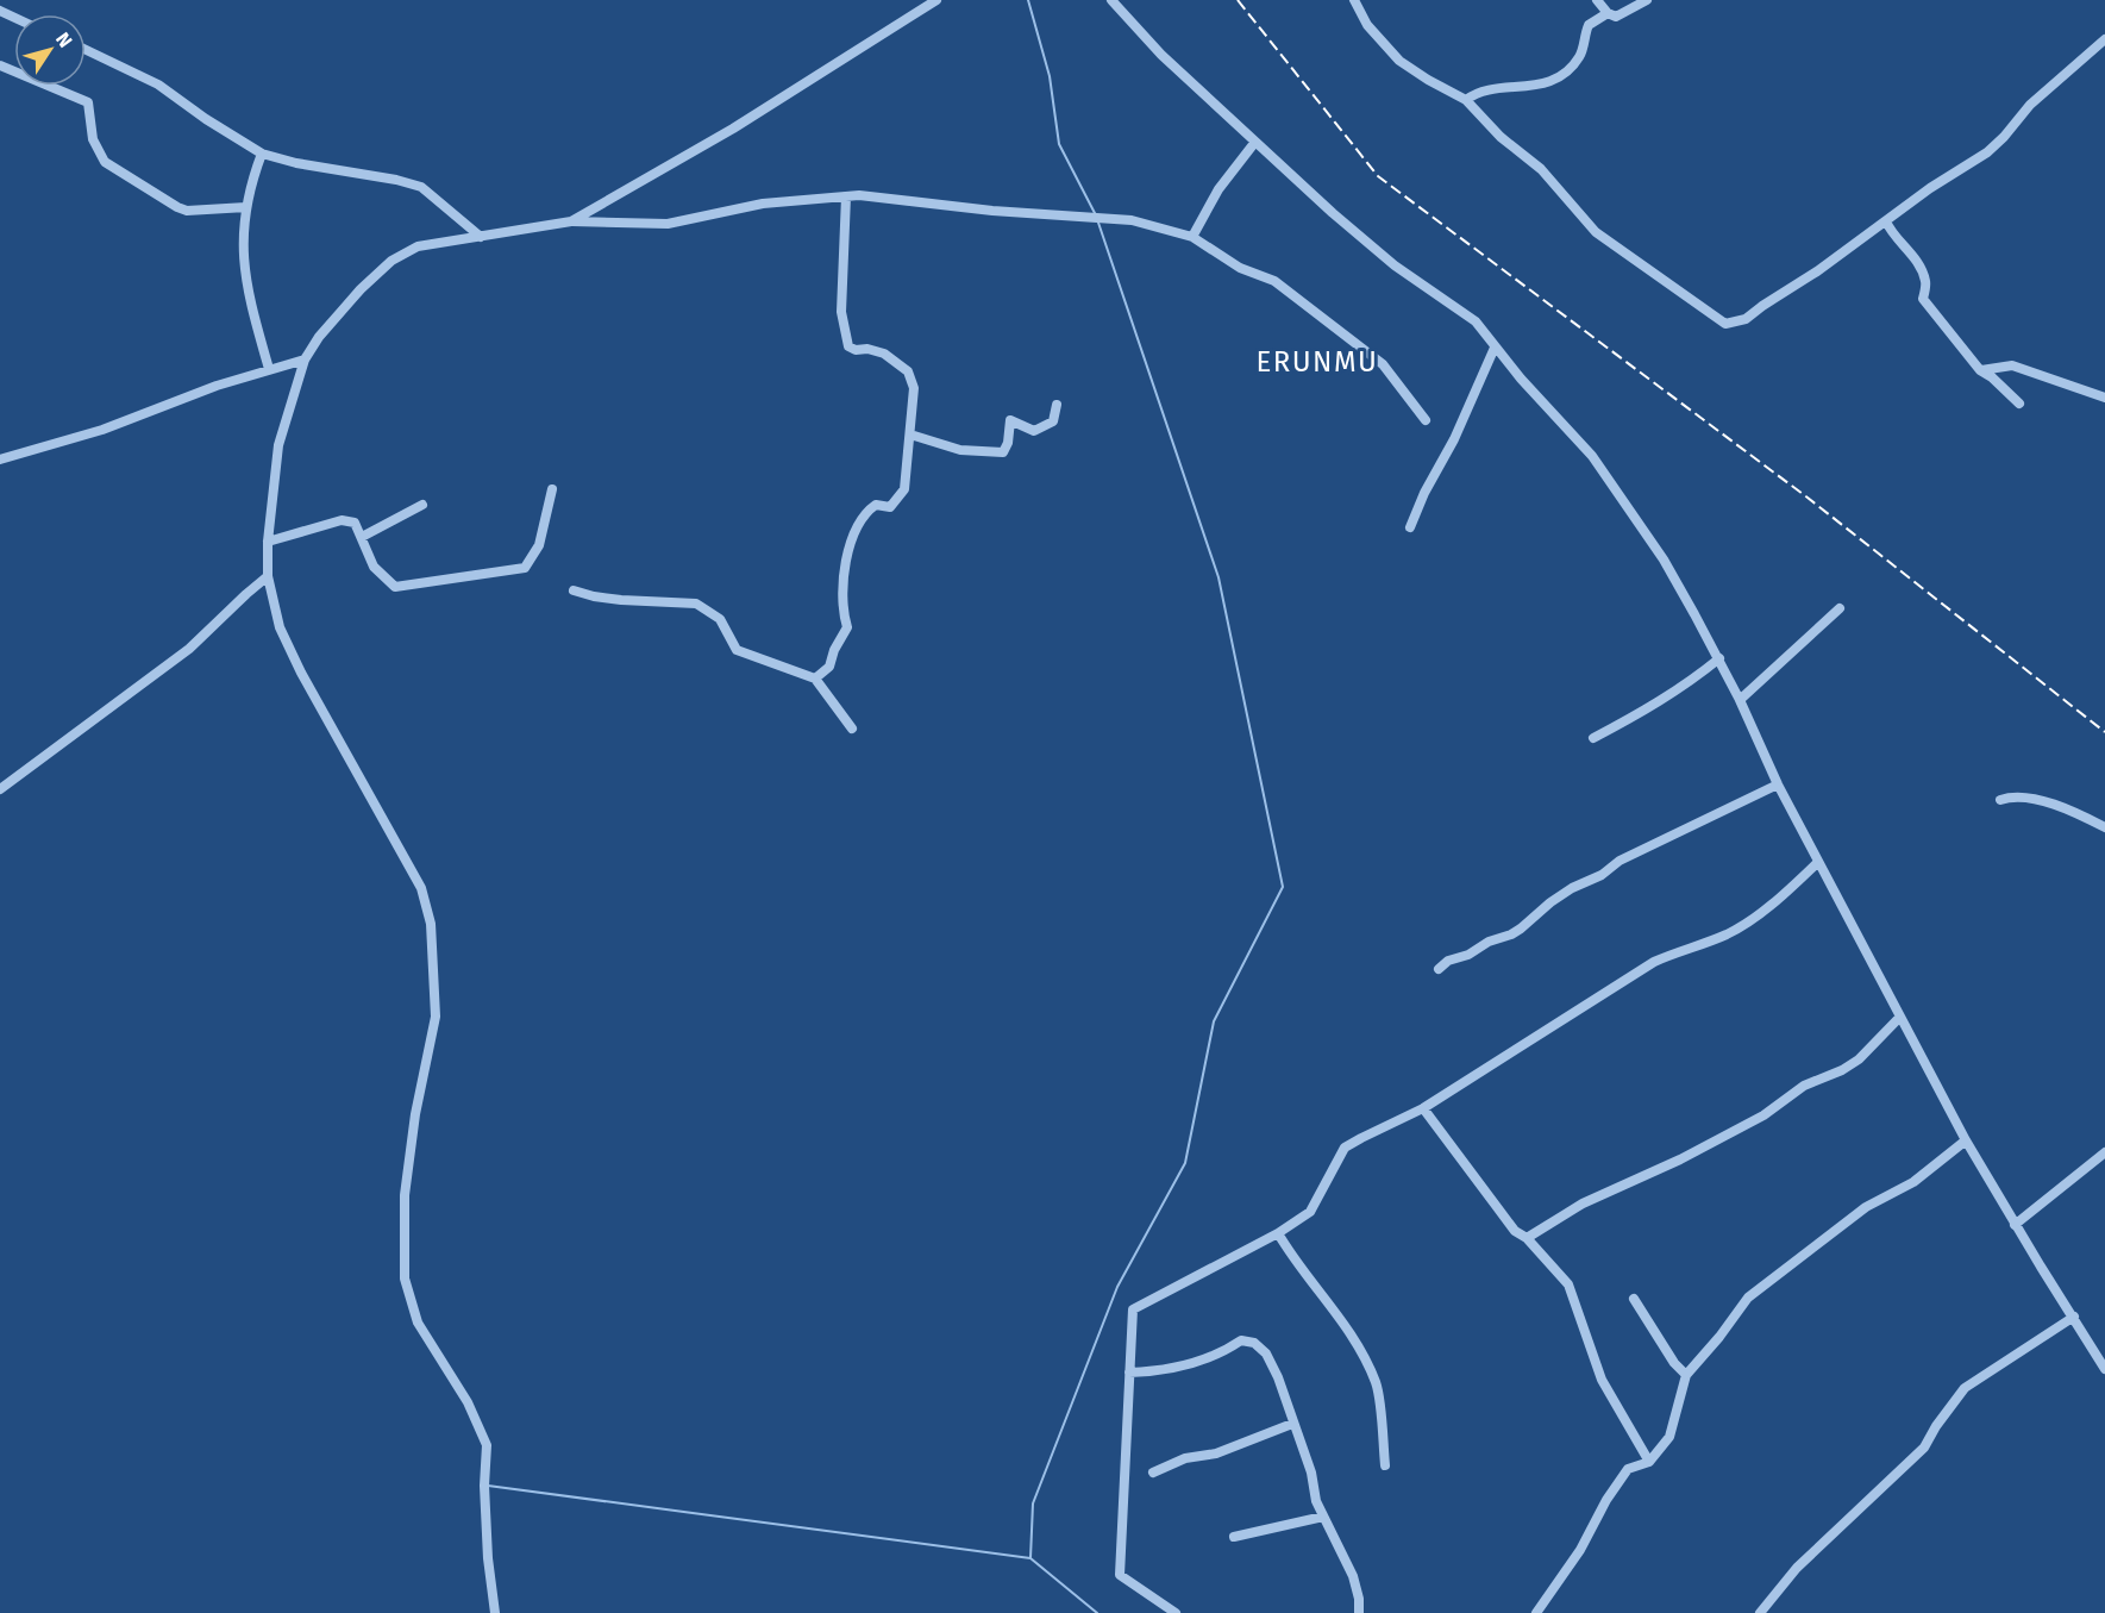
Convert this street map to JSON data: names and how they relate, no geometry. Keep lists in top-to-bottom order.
{
  "districts": ["ERUNMU"],
  "north": "top right"
}
